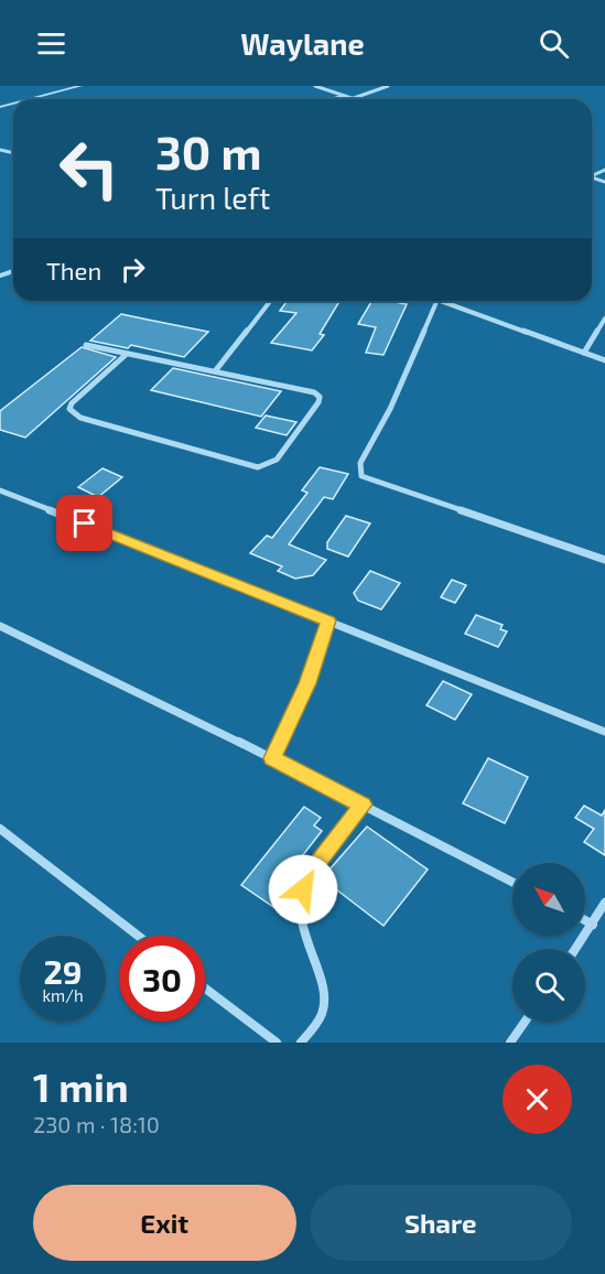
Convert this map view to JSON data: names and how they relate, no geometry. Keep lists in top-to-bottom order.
{
  "north": "top left",
  "page": {
    "header": "Waylane",
    "turn": ["30 m", "Turn left"],
    "then": "Then",
    "speed": "29 km/h",
    "limit": "30",
    "heading": ["1 min", "230 m · 18:10"],
    "buttons": ["Exit", "Share"]
  }
}
